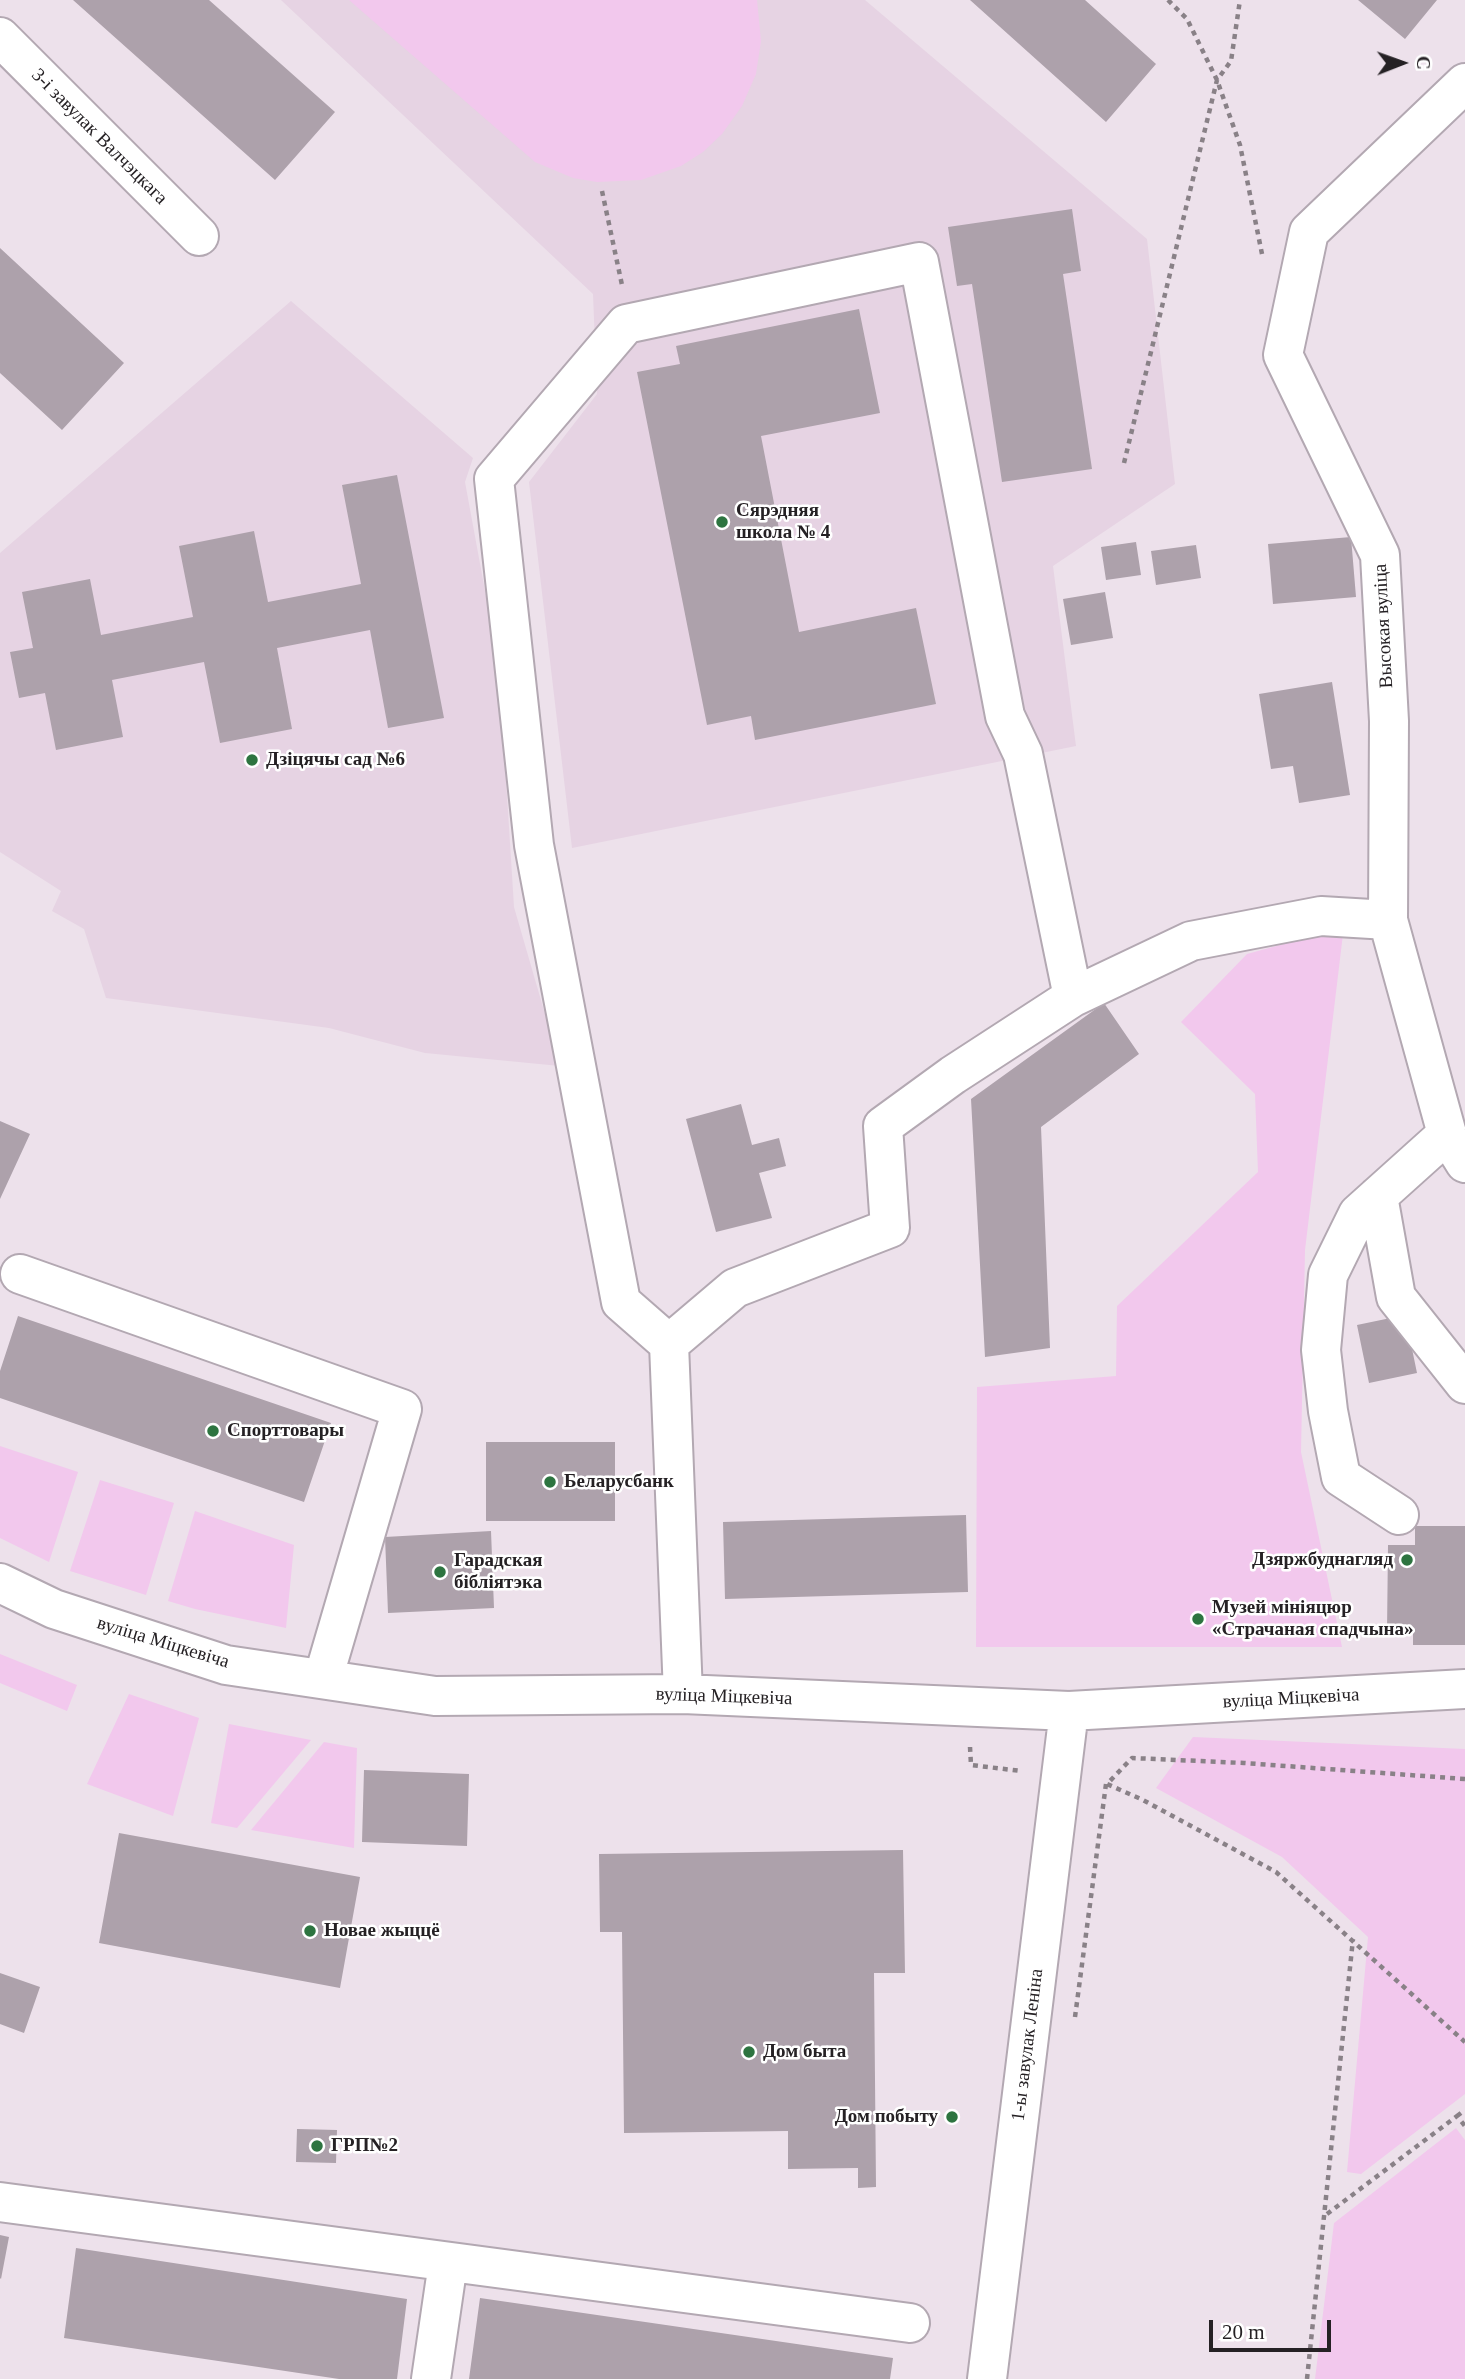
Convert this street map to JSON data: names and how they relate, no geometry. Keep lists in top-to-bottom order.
{
  "streets": {
    "street": [
      "3-і завулак Валчэцкага",
      "Высокая вуліца",
      "вуліца Міцкевіча",
      "1-ы завулак Леніна"
    ]
  },
  "crossings": [
    ["вуліца Міцкевіча", "1-ы завулак Леніна"]
  ],
  "places": [
    "Сярэдняя школа № 4",
    "Дзіцячы сад №6",
    "Спорттовары",
    "Беларусбанк",
    "Дзяржбуднагляд",
    "Гарадская бібліятэка",
    "Музей мініяцюр «Страчаная спадчына»",
    "Новае жыццё",
    "Дом быта",
    "Дом побыту",
    "ГРП№2"
  ],
  "scale_bar": "20 m",
  "north": "right"
}
